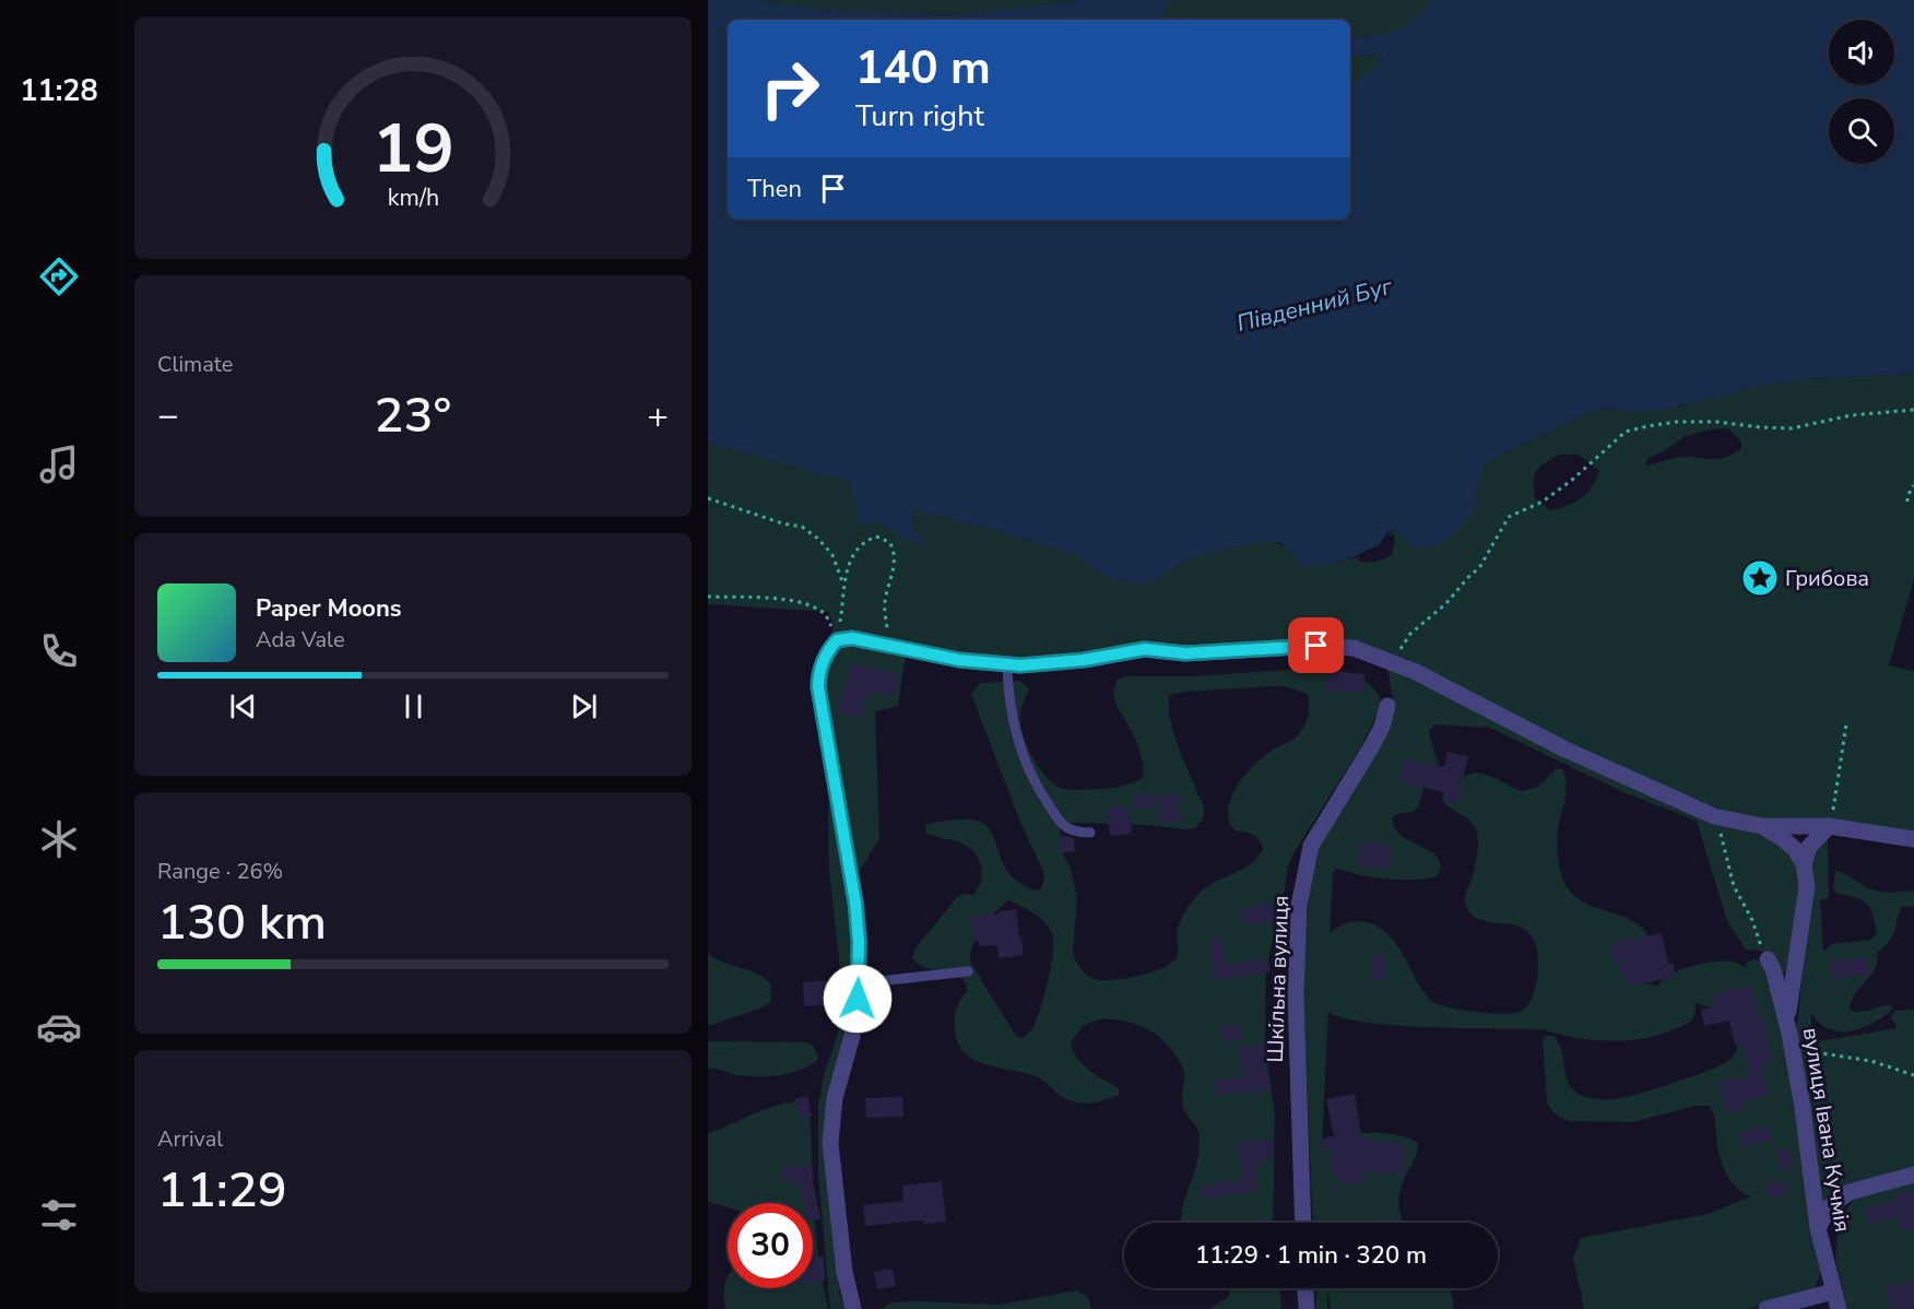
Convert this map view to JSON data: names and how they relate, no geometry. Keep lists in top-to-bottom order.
{
  "streets": {
    "street": ["Шкільна вулиця", "вулиця Івана Кучмія"]
  },
  "water": ["Південний Буг"],
  "places": {
    "place": ["Грибова"]
  },
  "page": {
    "tabs": "11:28",
    "turn": ["140 m", "Turn right"],
    "then": "Then",
    "tile": [
      "Climate",
      ["Range · 26%", "130 km"],
      ["Arrival", "11:29"]
    ],
    "heat": ["−", "23°", "+"],
    "song": ["Paper Moons", "Ada Vale"],
    "limit": "30",
    "trip": "11:29 · 1 min · 320 m",
    "gauge": ["19", "km/h"]
  }
}
